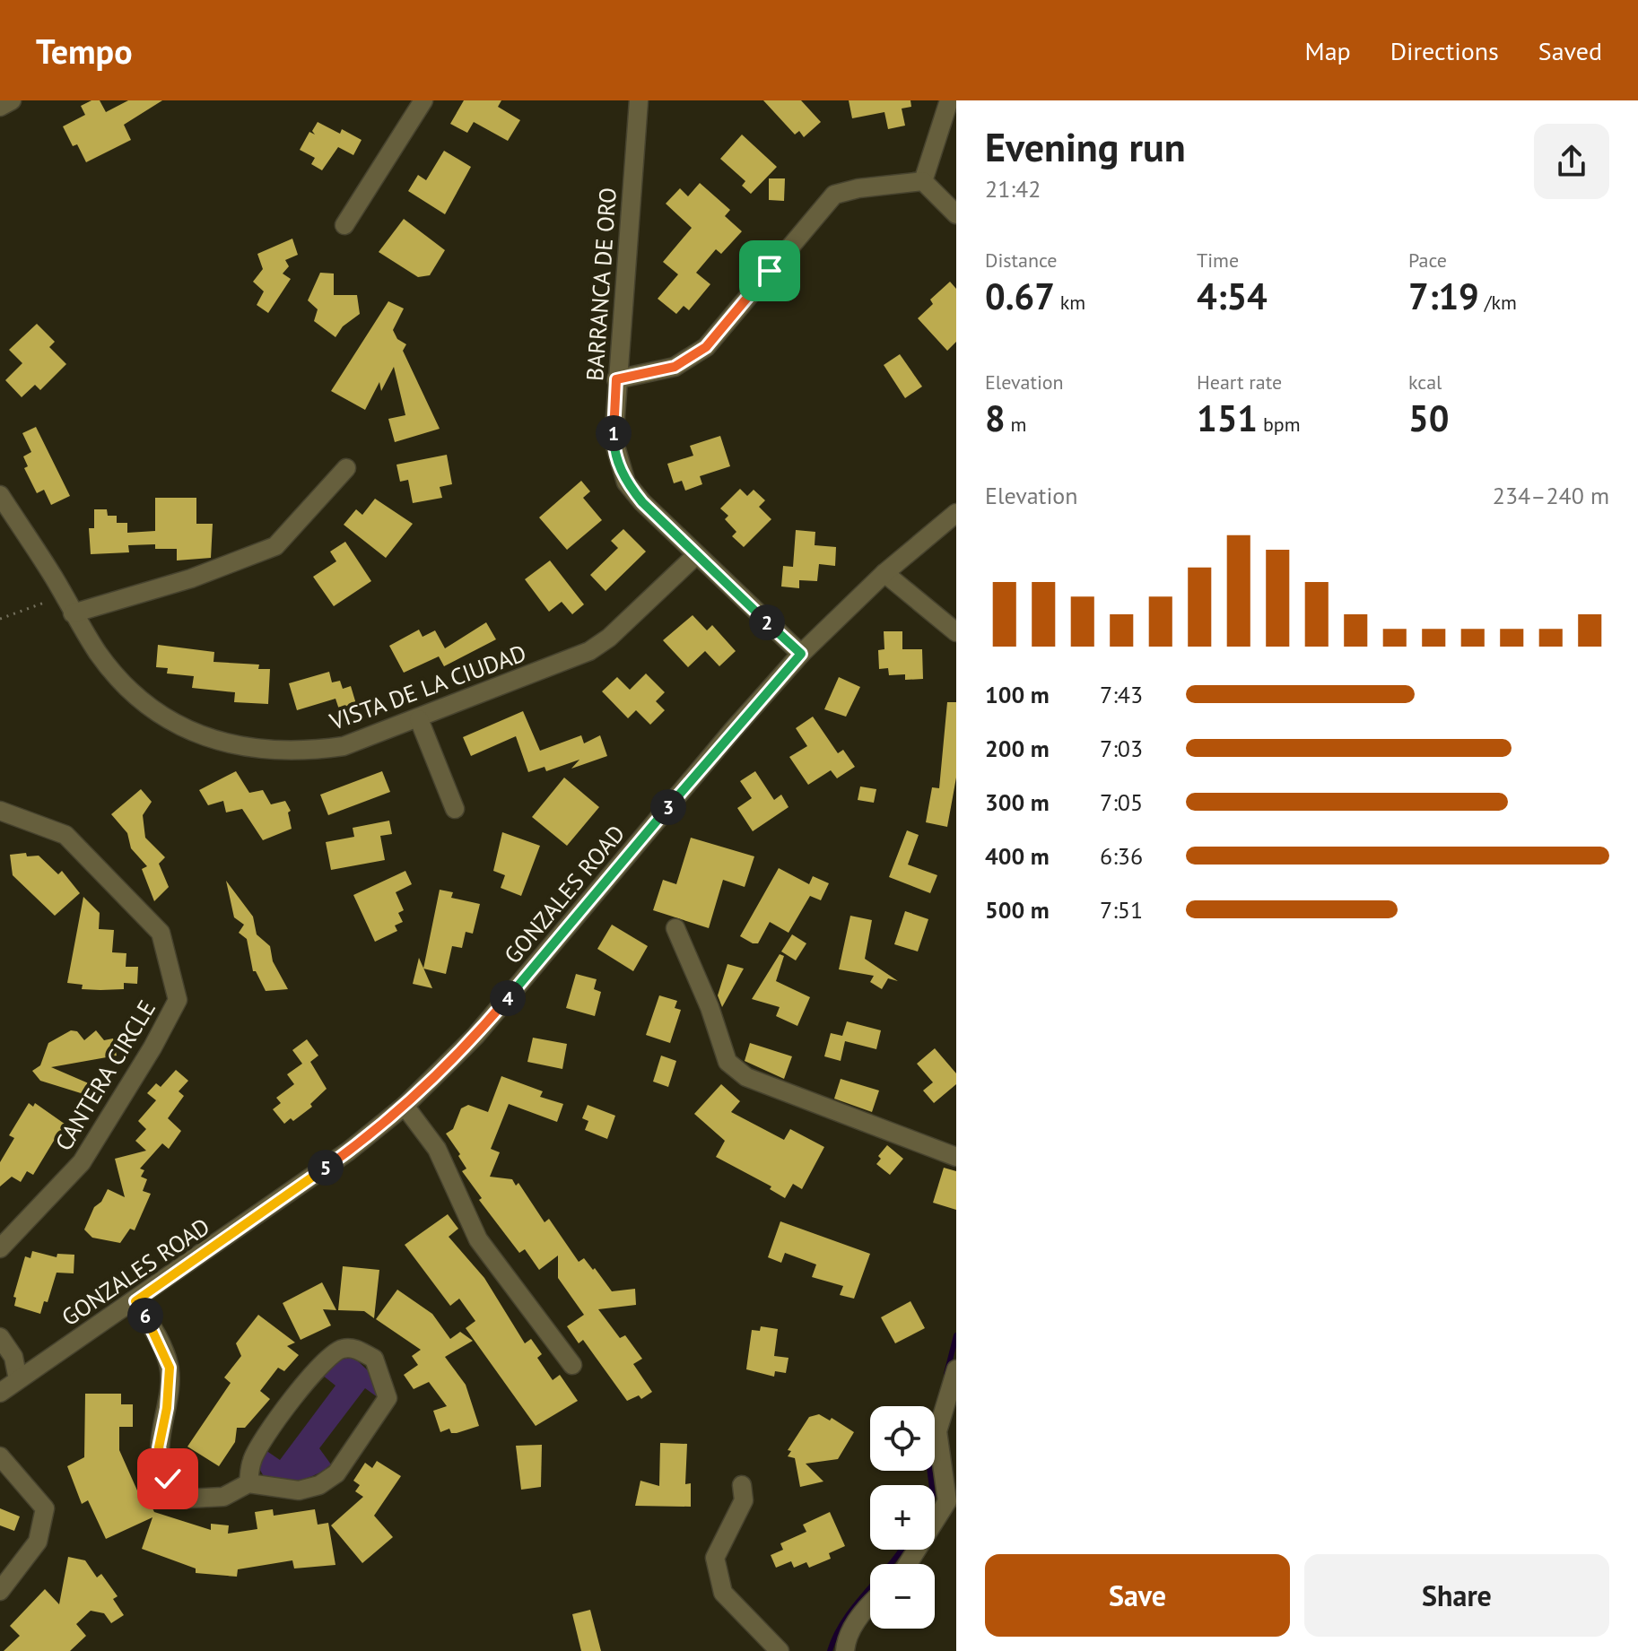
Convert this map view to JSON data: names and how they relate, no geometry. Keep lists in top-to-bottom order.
{
  "streets": {
    "street": [
      "BARRANCA DE ORO",
      "VISTA DE LA CIUDAD",
      "GONZALES ROAD",
      "CANTERA CIRCLE"
    ]
  },
  "crossings": [
    ["BARRANCA DE ORO", "VISTA DE LA CIUDAD"],
    ["BARRANCA DE ORO", "GONZALES ROAD"]
  ],
  "page": {
    "header": "Tempo",
    "nav": ["Map", "Directions", "Saved"],
    "heading": ["Evening run", "21:42"],
    "stats": [
      ["Distance", "0.67 km"],
      ["Time", "4:54"],
      ["Pace", "7:19 /km"],
      ["Elevation", "8 m"],
      ["Heart rate", "151 bpm"],
      ["kcal", "50"]
    ],
    "pins": [
      "1",
      "2",
      "3",
      "4",
      "5",
      "6"
    ],
    "chart": ["Elevation", "234–240 m"],
    "list": [
      {
        "name": "100 m",
        "note": "7:43"
      },
      {
        "name": "200 m",
        "note": "7:03"
      },
      {
        "name": "300 m",
        "note": "7:05"
      },
      {
        "name": "400 m",
        "note": "6:36"
      },
      {
        "name": "500 m",
        "note": "7:51"
      }
    ],
    "map_buttons": ["+", "−"],
    "buttons": ["Save", "Share"]
  }
}
